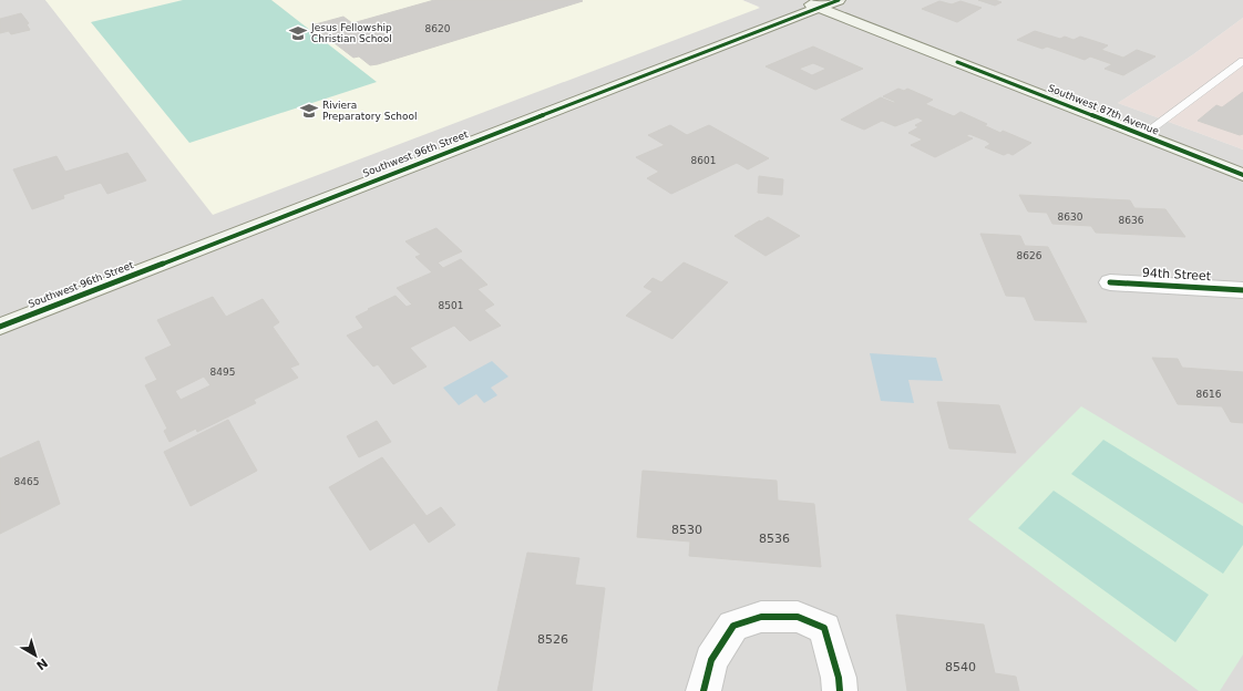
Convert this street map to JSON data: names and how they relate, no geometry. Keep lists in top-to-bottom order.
{
  "streets": {
    "street": ["Southwest 87th Avenue", "Southwest 96th Street", "94th Street"]
  },
  "crossings": [
    ["Southwest 87th Avenue", "Southwest 96th Street"]
  ],
  "places": {
    "school or university": ["Jesus Fellowship Christian School", "Riviera Preparatory School"]
  },
  "house_numbers": [
    "8620",
    "8601",
    "8630",
    "8636",
    "8626",
    "8501",
    "8495",
    "8616",
    "8465",
    "8530",
    "8536",
    "8526",
    "8540"
  ],
  "north": "bottom right"
}
